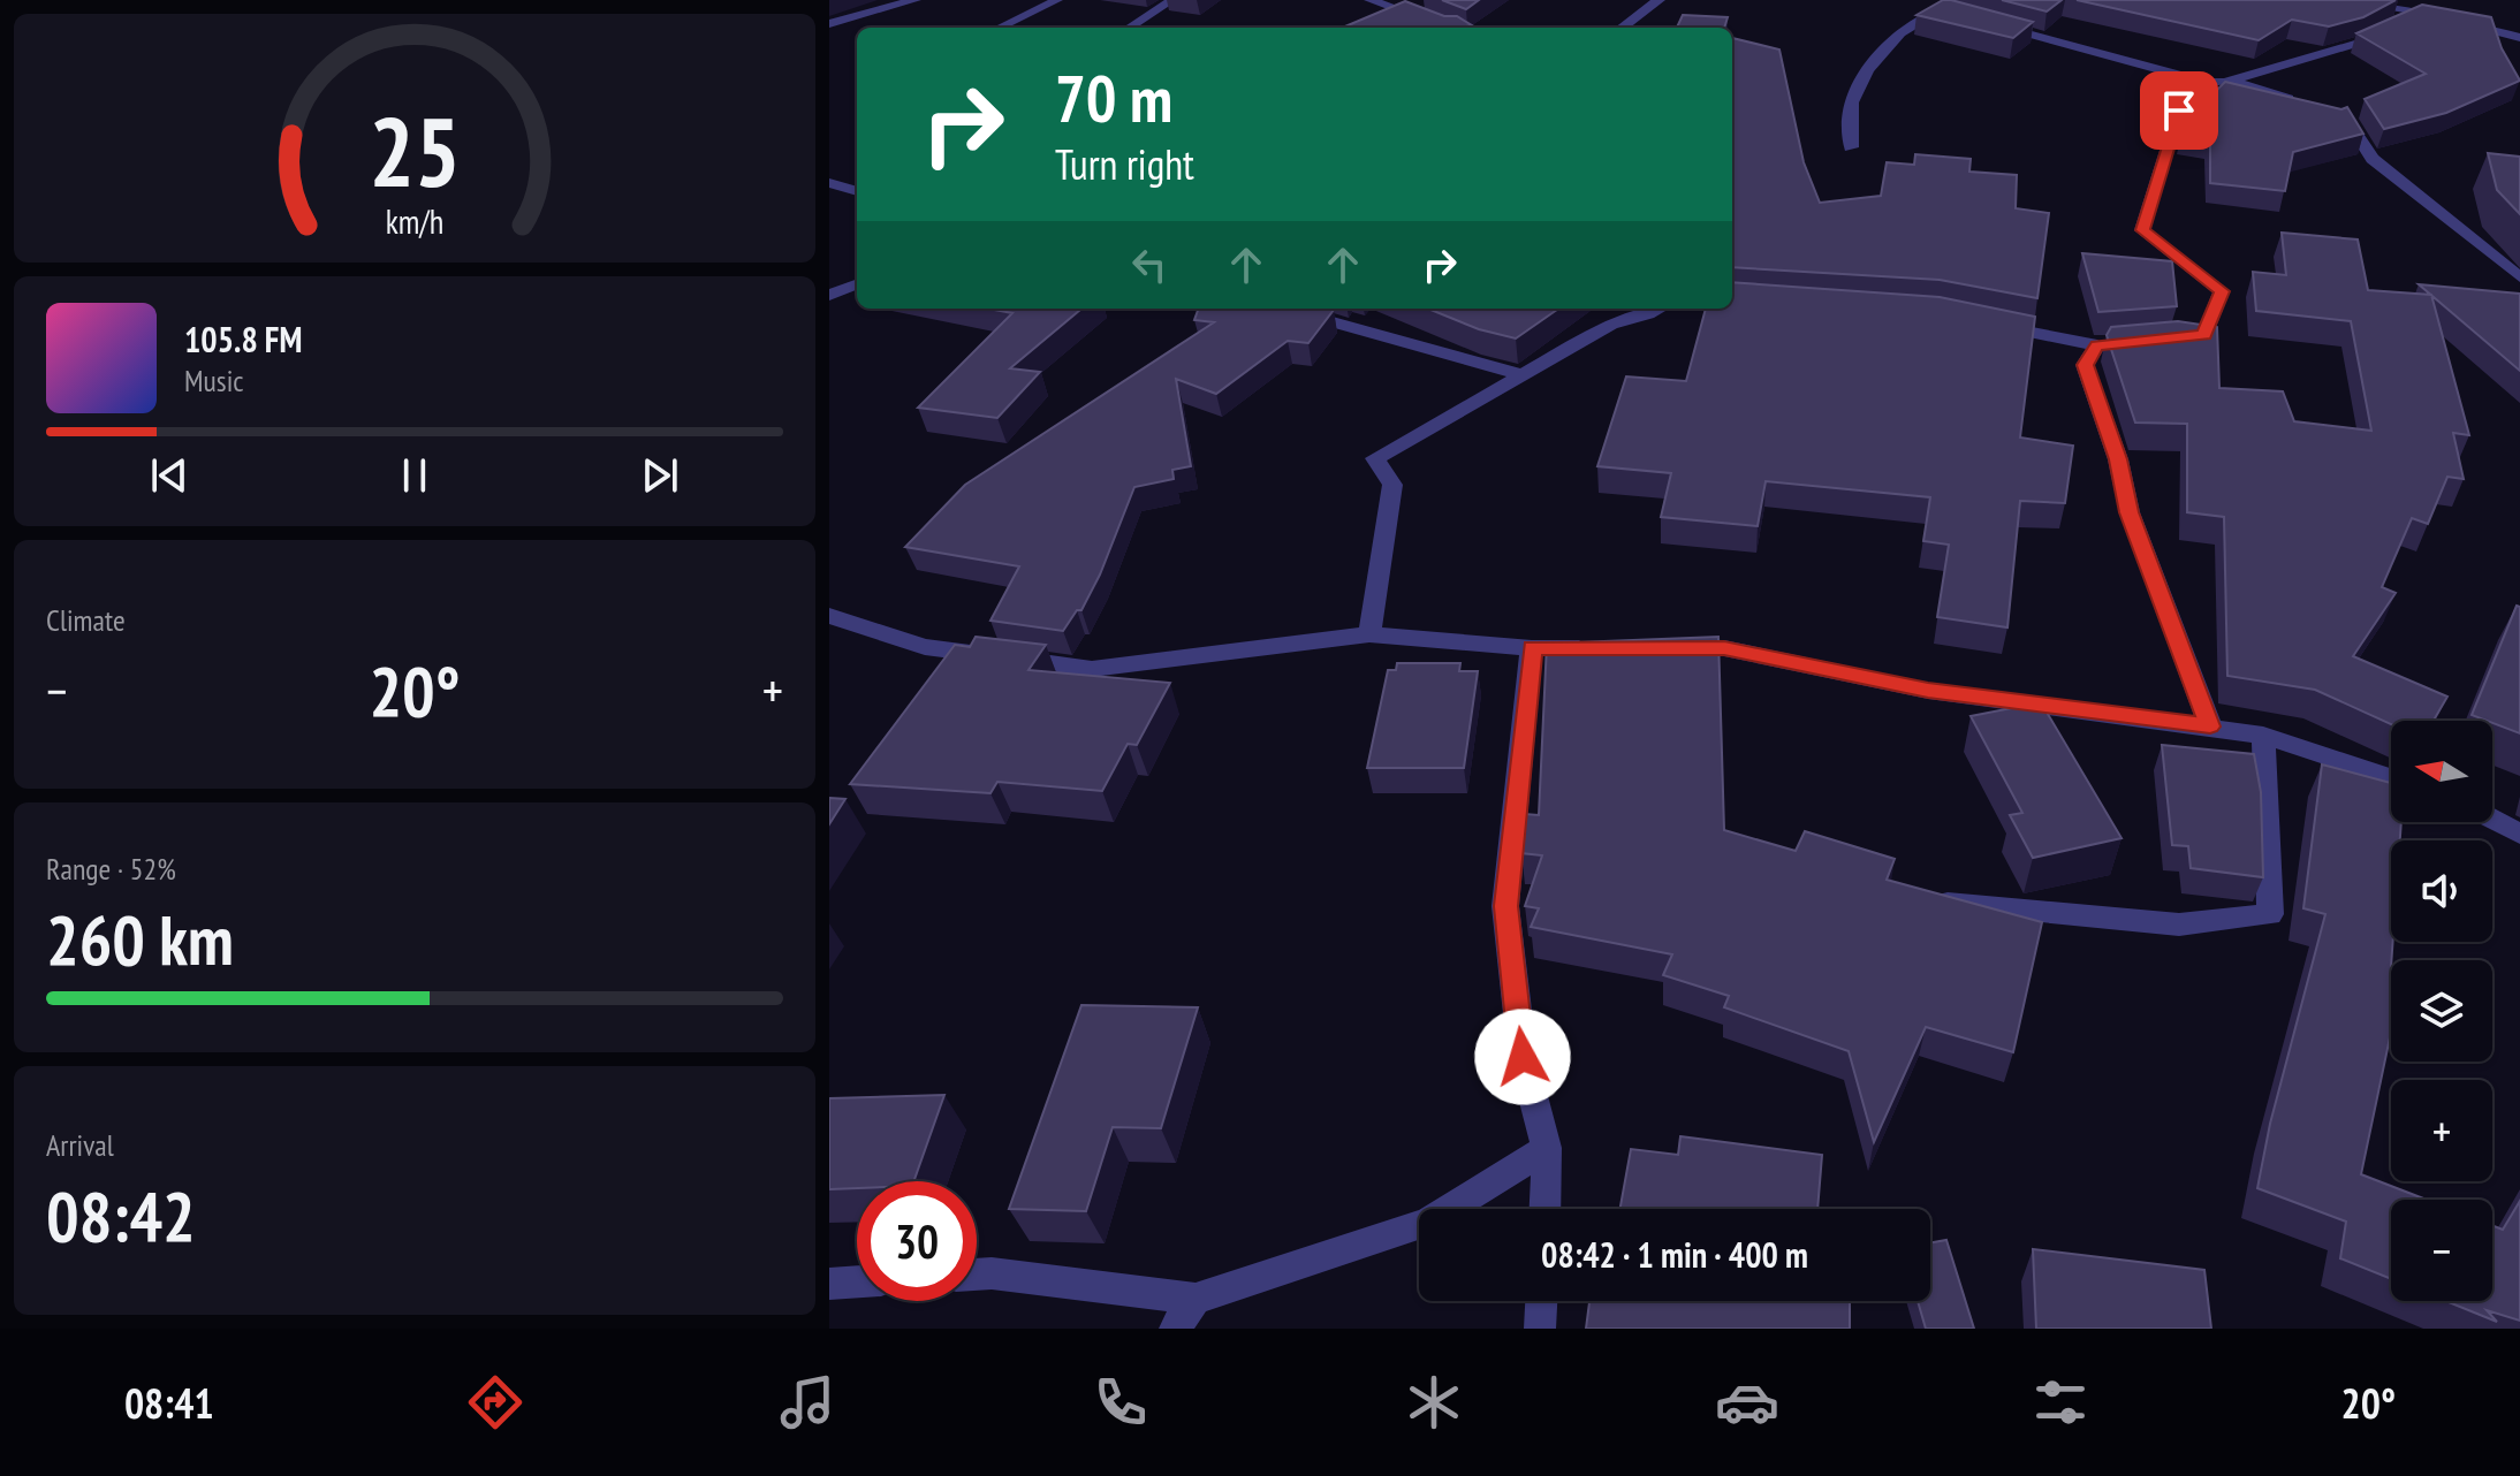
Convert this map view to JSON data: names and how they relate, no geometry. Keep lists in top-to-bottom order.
{
  "north": "left",
  "page": {
    "turn": ["70 m", "Turn right"],
    "song": ["105.8 FM", "Music"],
    "tile": [
      "Climate",
      ["Range · 52%", "260 km"],
      ["Arrival", "08:42"]
    ],
    "heat": ["−", "20°", "+"],
    "map_buttons": ["+", "−"],
    "limit": "30",
    "trip": "08:42 · 1 min · 400 m",
    "tabs": ["08:41", "20°"],
    "gauge": ["25", "km/h"]
  }
}
